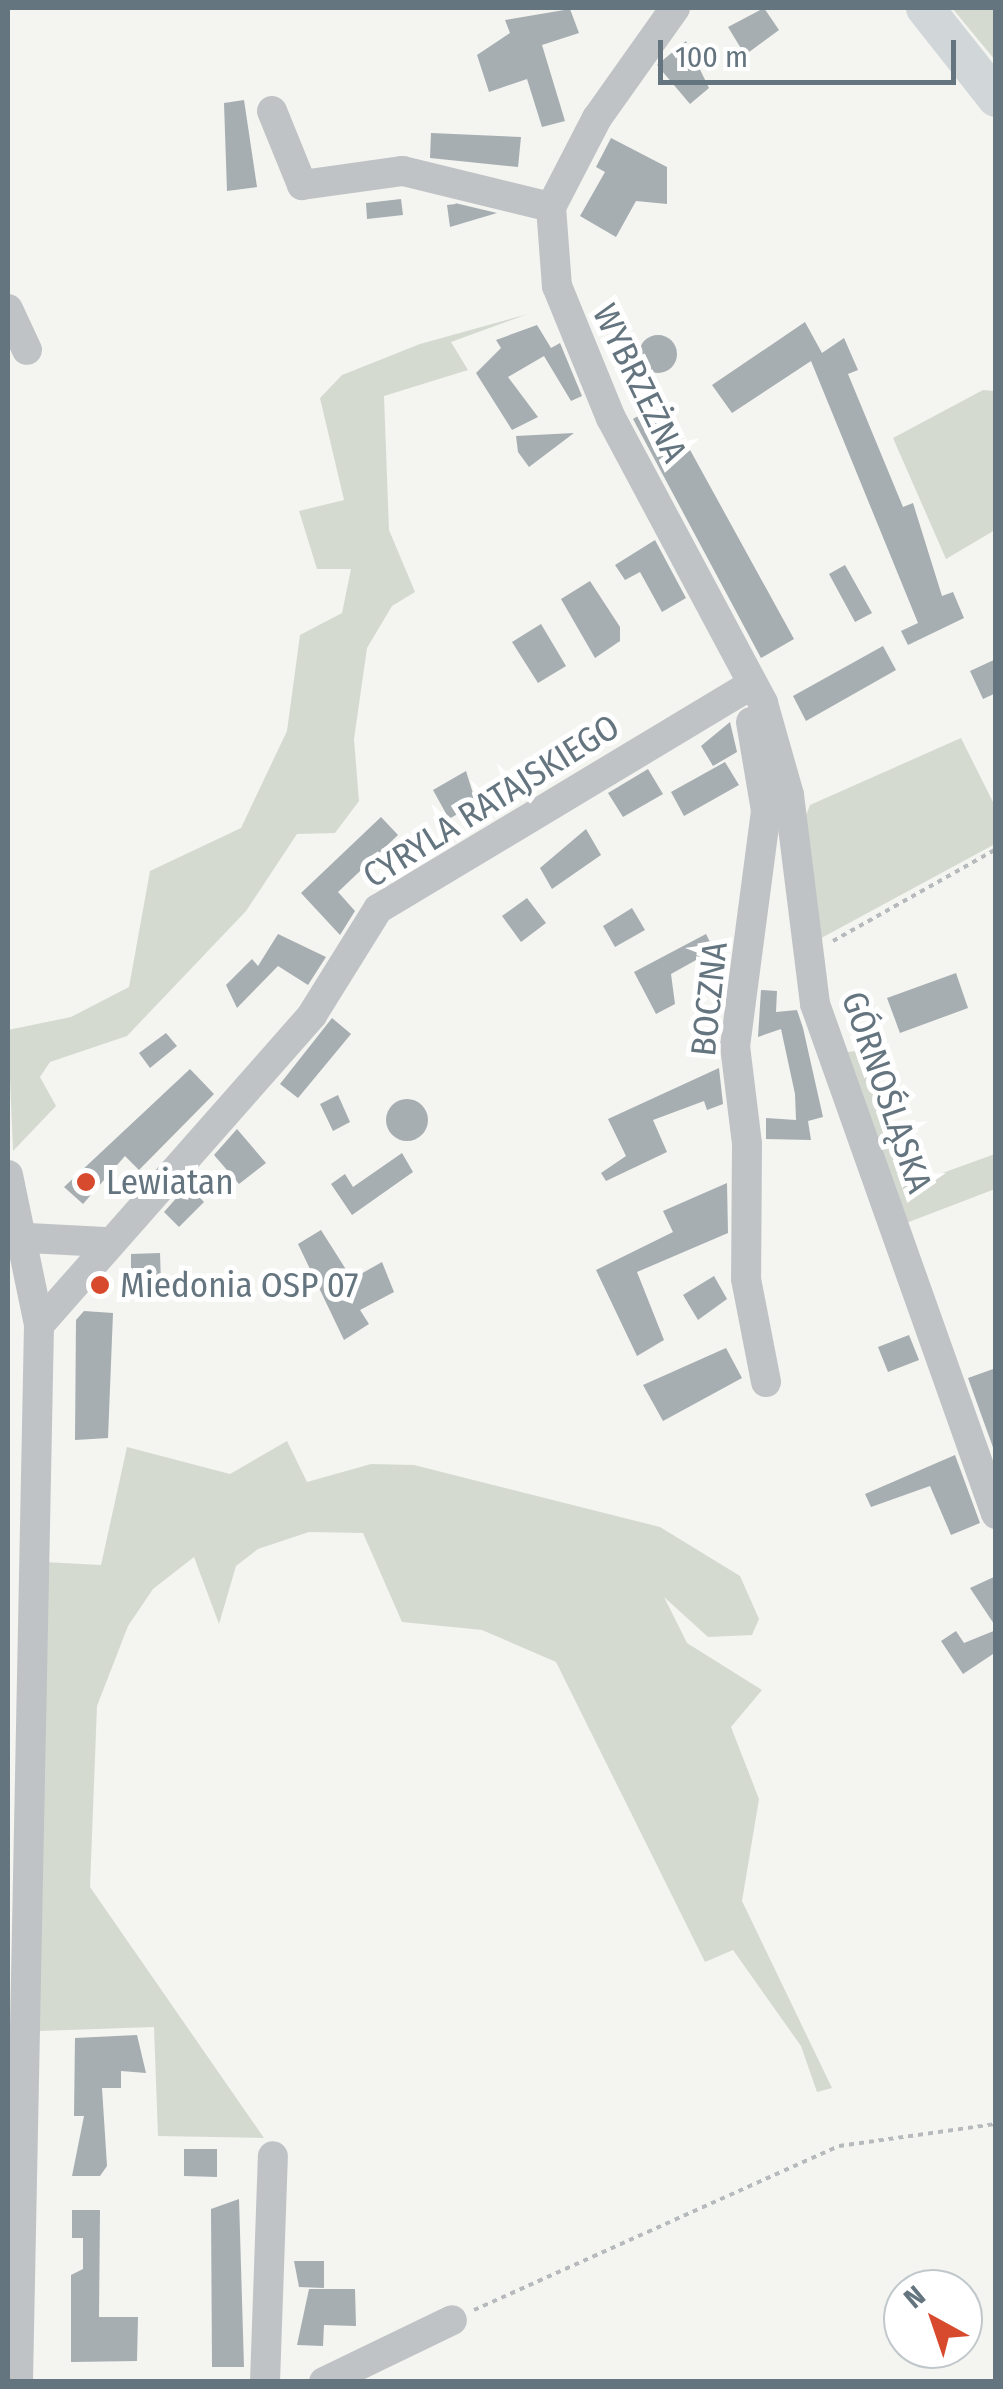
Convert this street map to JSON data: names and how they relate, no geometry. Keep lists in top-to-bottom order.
{
  "streets": {
    "street": [
      "WYBRZEŻNA",
      "CYRYLA RATAJSKIEGO",
      "BOCZNA",
      "GÓRNOŚLĄSKA"
    ]
  },
  "crossings": [
    ["WYBRZEŻNA", "CYRYLA RATAJSKIEGO"],
    ["WYBRZEŻNA", "BOCZNA"],
    ["WYBRZEŻNA", "GÓRNOŚLĄSKA"],
    ["CYRYLA RATAJSKIEGO", "BOCZNA"],
    ["CYRYLA RATAJSKIEGO", "GÓRNOŚLĄSKA"],
    ["BOCZNA", "GÓRNOŚLĄSKA"]
  ],
  "places": ["Lewiatan", "Miedonia OSP 07"],
  "scale_bar": "100 m",
  "north": "top left"
}
